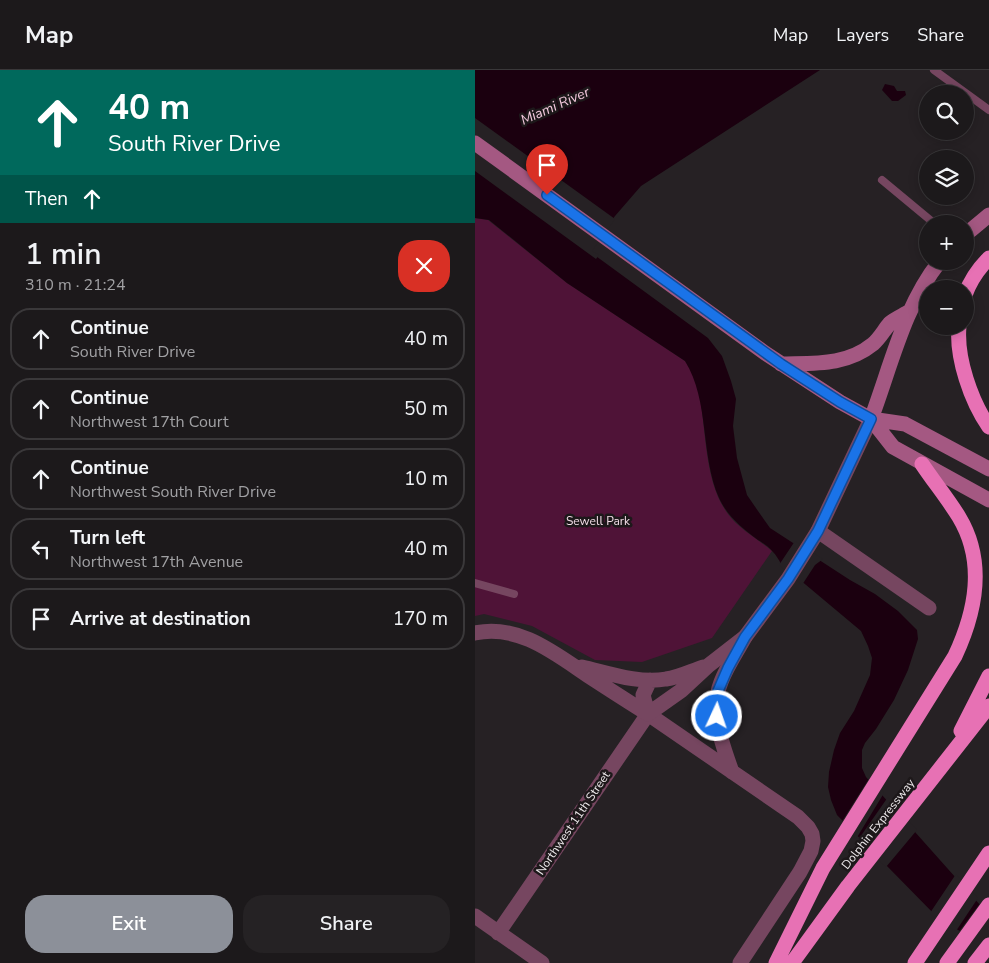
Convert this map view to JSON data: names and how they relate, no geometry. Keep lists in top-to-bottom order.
{
  "streets": {
    "highway": ["Dolphin Expressway"],
    "street": ["Northwest 11th Street"]
  },
  "water": ["Miami River"],
  "parks": ["Sewell Park"],
  "page": {
    "header": "Map",
    "nav": ["Map", "Layers", "Share"],
    "turn": ["40 m", "South River Drive"],
    "map_buttons": ["+", "−"],
    "then": "Then",
    "heading": ["1 min", "310 m · 21:24"],
    "list": [
      {
        "name": "Continue",
        "note": "South River Drive",
        "value": "40 m"
      },
      {
        "name": "Continue",
        "note": "Northwest 17th Court",
        "value": "50 m"
      },
      {
        "name": "Continue",
        "note": "Northwest South River Drive",
        "value": "10 m"
      },
      {
        "name": "Turn left",
        "note": "Northwest 17th Avenue",
        "value": "40 m"
      },
      {
        "name": "Arrive at destination",
        "value": "170 m"
      }
    ],
    "buttons": ["Exit", "Share"]
  }
}
